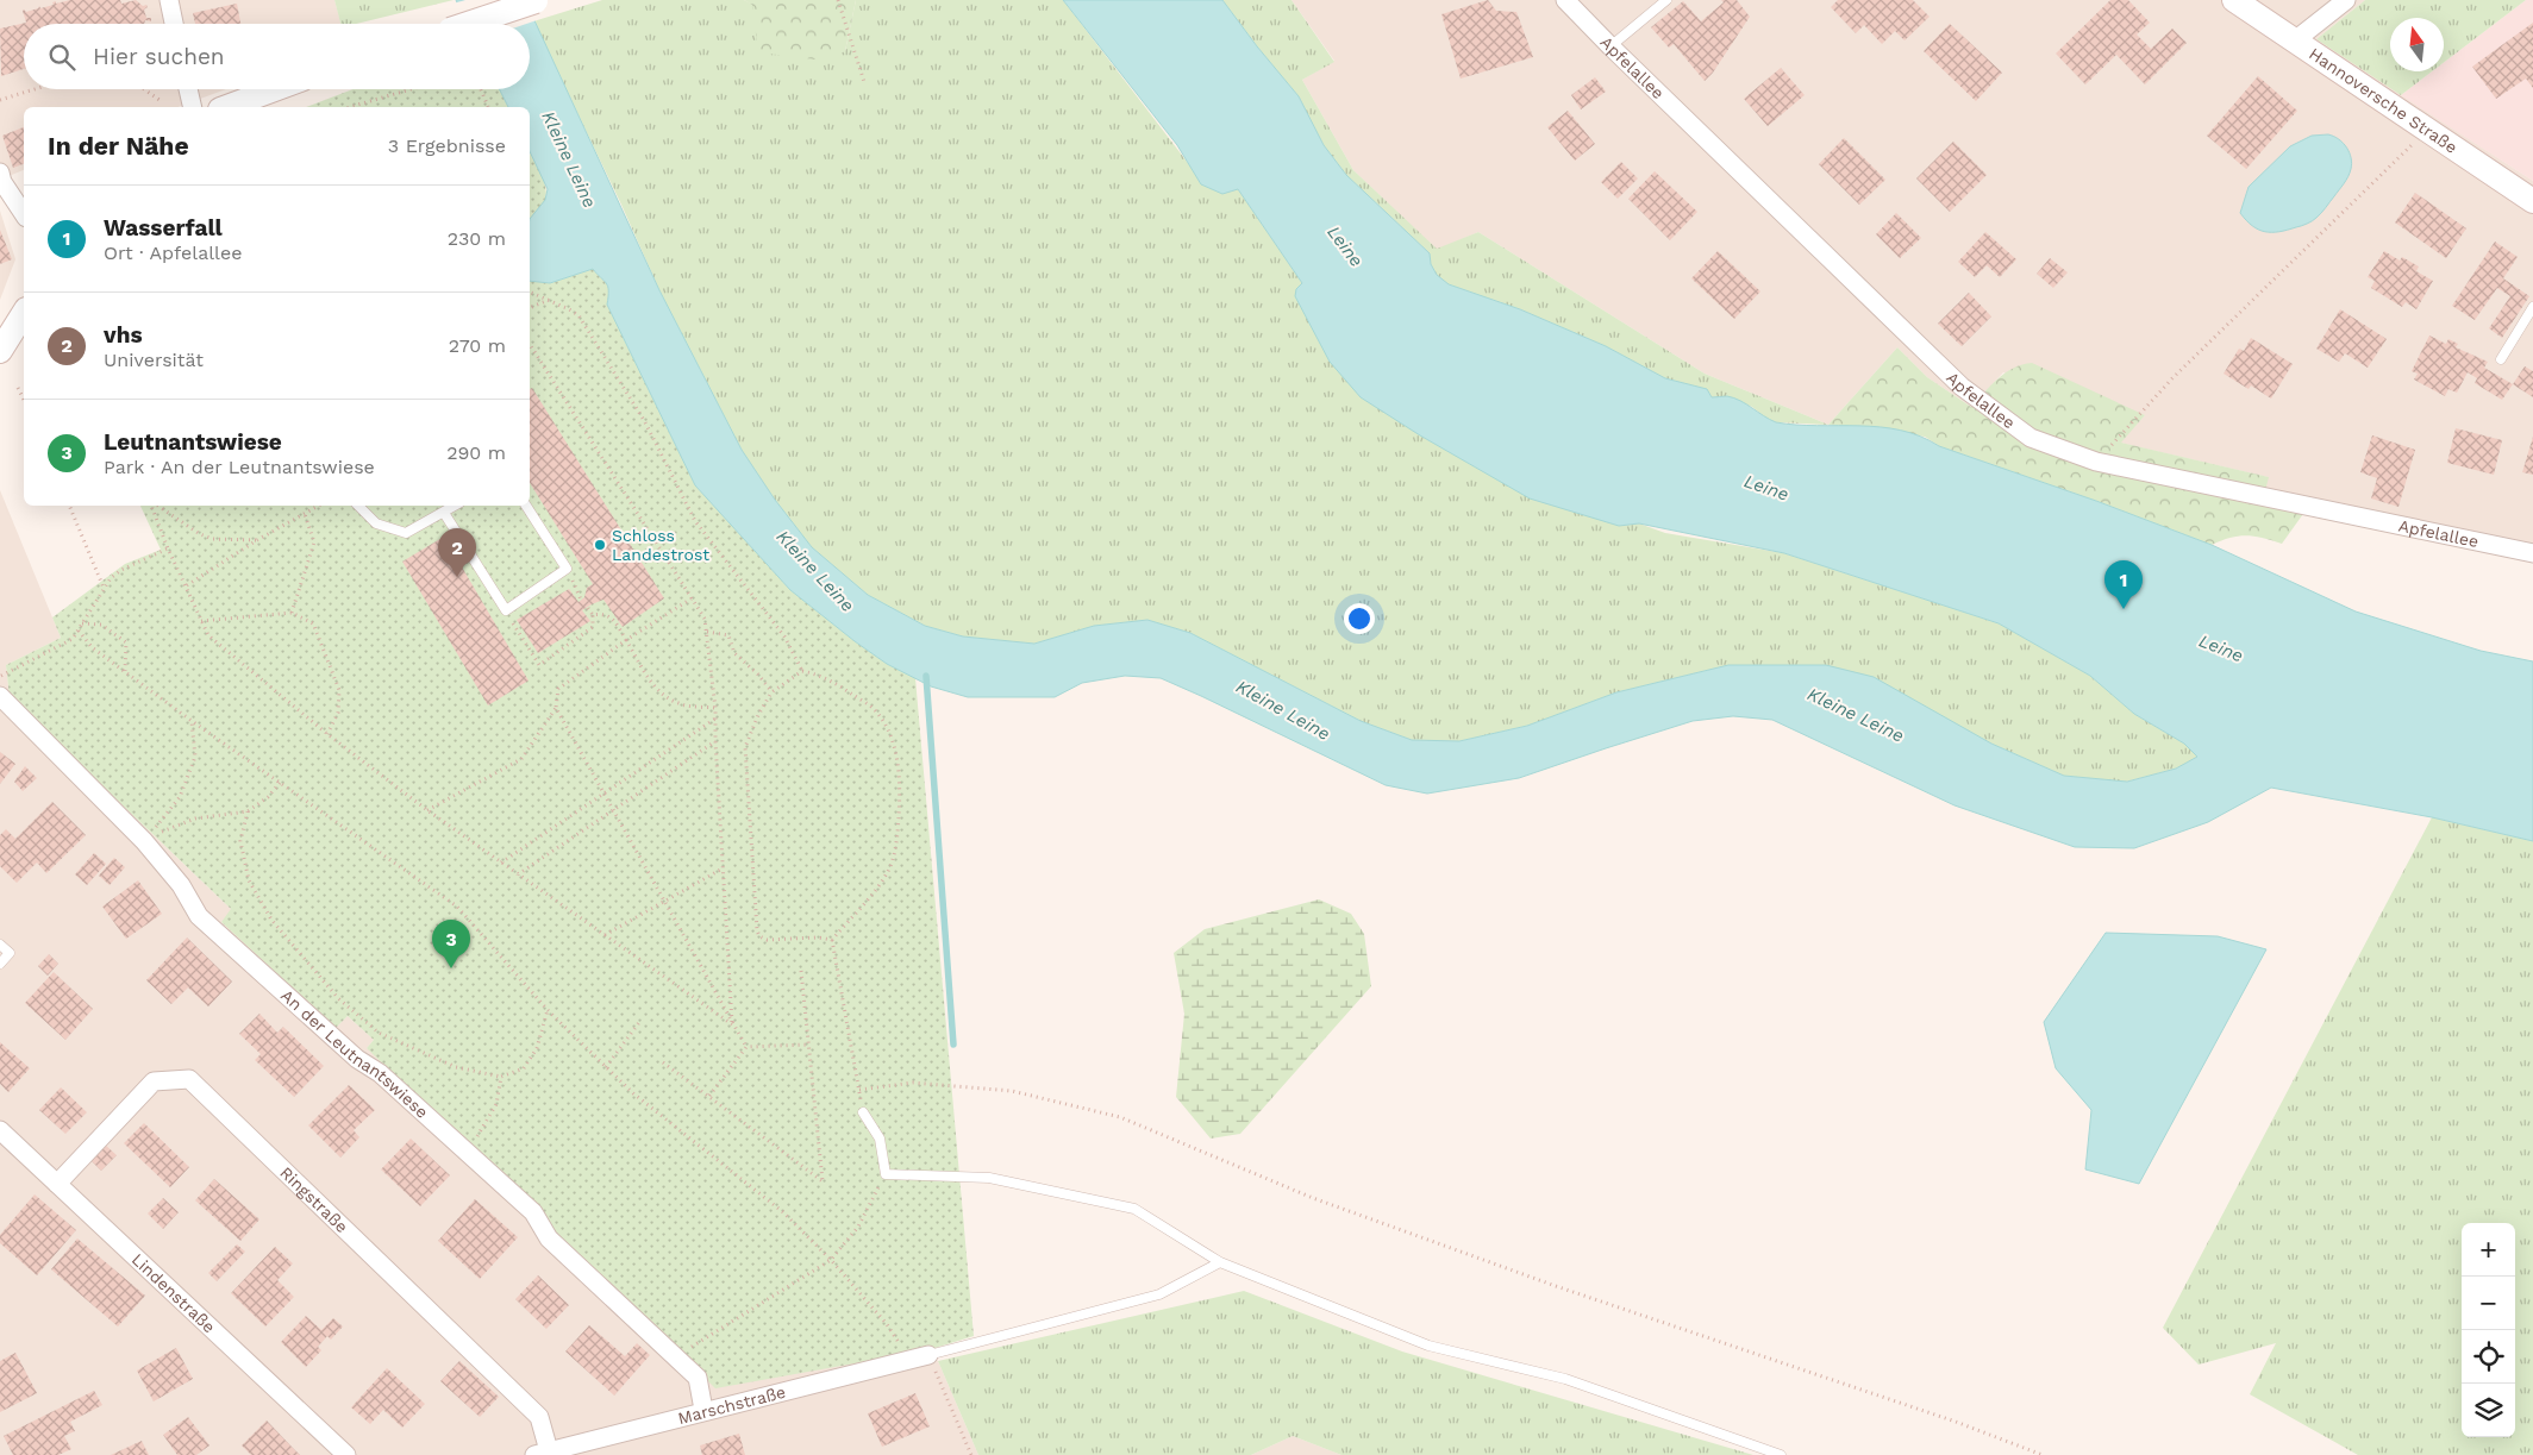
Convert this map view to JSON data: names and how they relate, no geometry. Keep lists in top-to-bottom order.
{
  "streets": {
    "main road": ["Hannoversche Straße"],
    "street": [
      "Apfelallee",
      "An der Leutnantswiese",
      "Ringstraße",
      "Lindenstraße",
      "Marschstraße"
    ]
  },
  "crossings": [
    ["An der Leutnantswiese", "Marschstraße"],
    ["Ringstraße", "Lindenstraße"],
    ["Ringstraße", "Marschstraße"]
  ],
  "water": ["Kleine Leine", "Leine"],
  "places": ["Schloss Landestrost"],
  "north": "top",
  "page": {
    "search": "Hier suchen",
    "heading": ["In der Nähe", "3 Ergebnisse"],
    "list": [
      {
        "mark": "1",
        "name": "Wasserfall",
        "note": "Ort · Apfelallee",
        "value": "230 m"
      },
      {
        "mark": "2",
        "name": "vhs",
        "note": "Universität",
        "value": "270 m"
      },
      {
        "mark": "3",
        "name": "Leutnantswiese",
        "note": "Park · An der Leutnantswiese",
        "value": "290 m"
      }
    ],
    "pins": ["2", "1", "3"],
    "map_buttons": ["+", "−"]
  }
}
